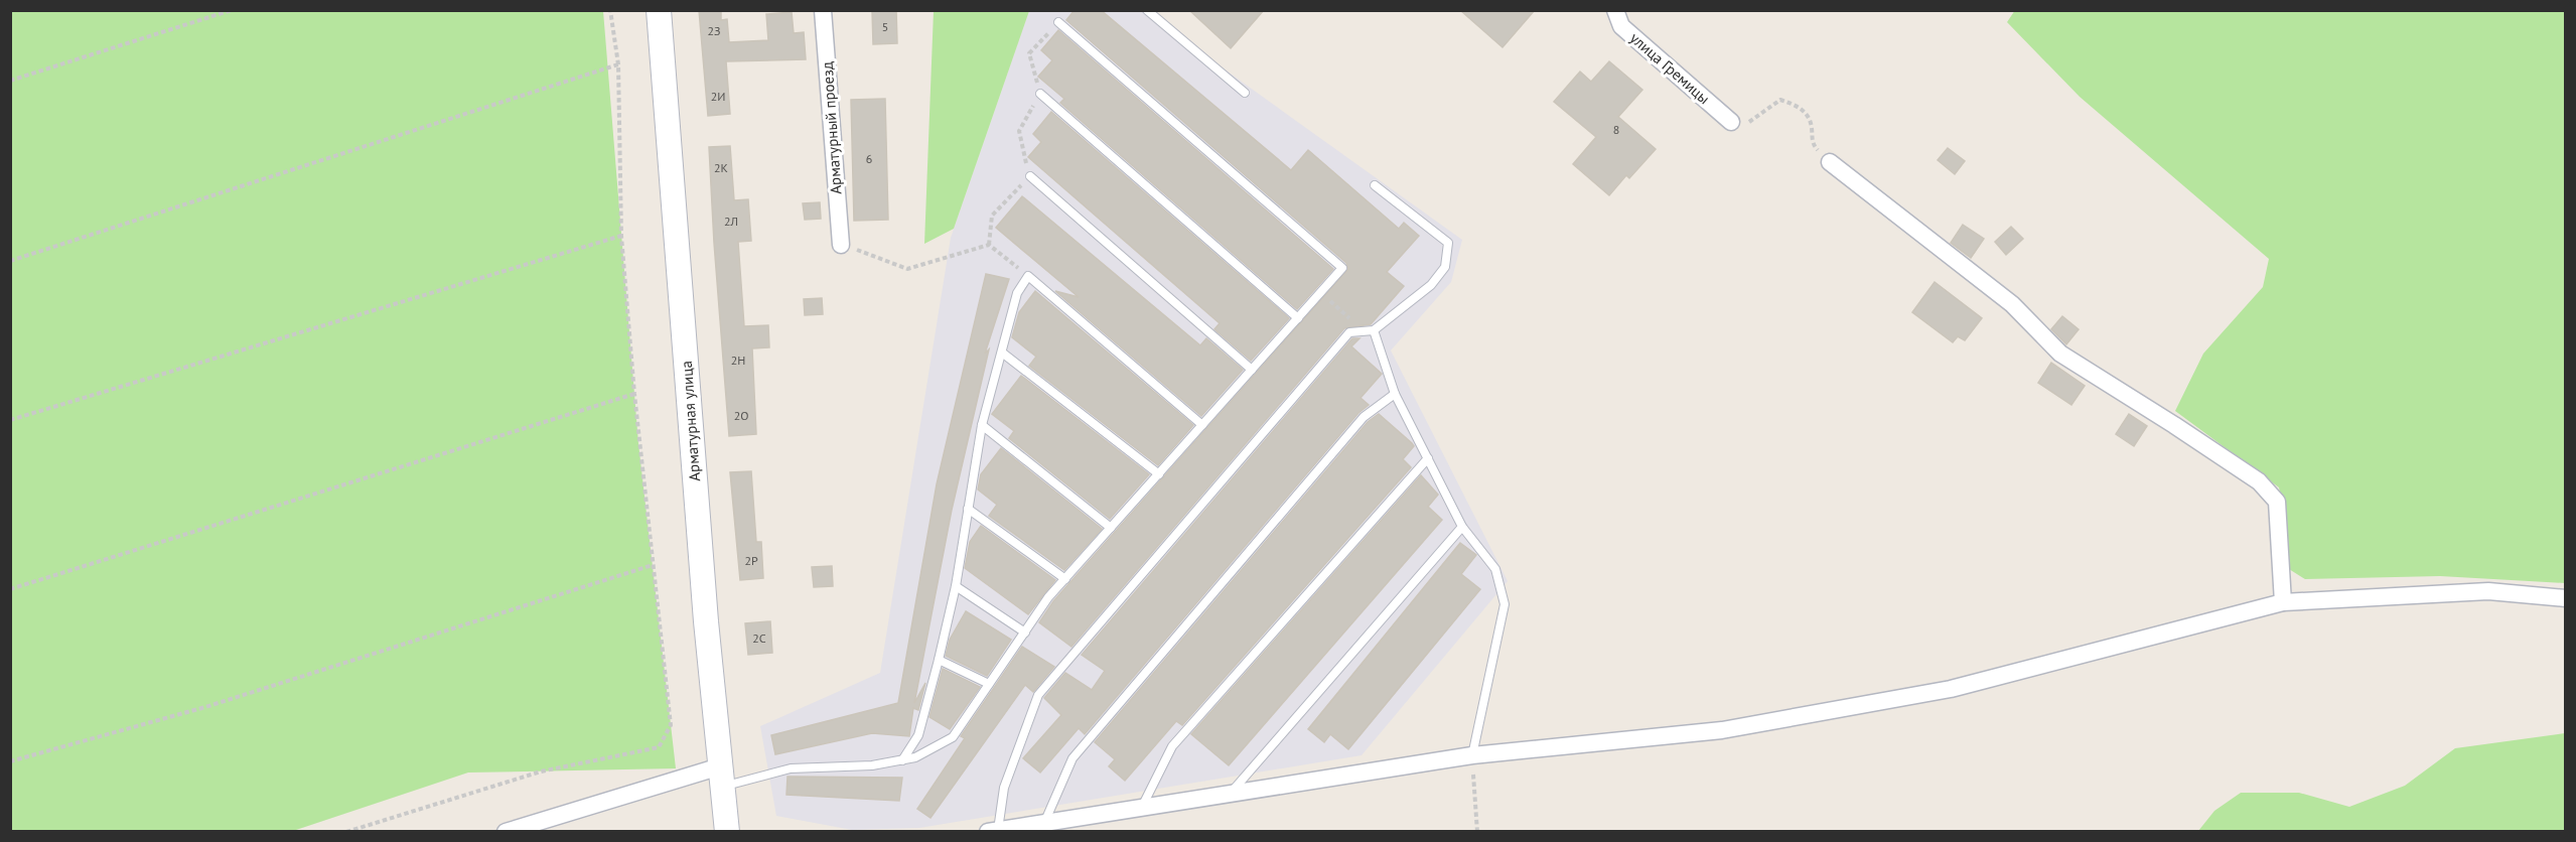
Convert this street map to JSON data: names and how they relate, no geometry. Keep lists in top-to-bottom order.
{
  "streets": {
    "street": ["улица Гремицы", "Арматурный проезд", "Арматурная улица"]
  },
  "house_numbers": [
    "5",
    "2З",
    "2И",
    "8",
    "6",
    "2К",
    "2Л",
    "2Н",
    "2О",
    "2Р",
    "2С"
  ]
}
